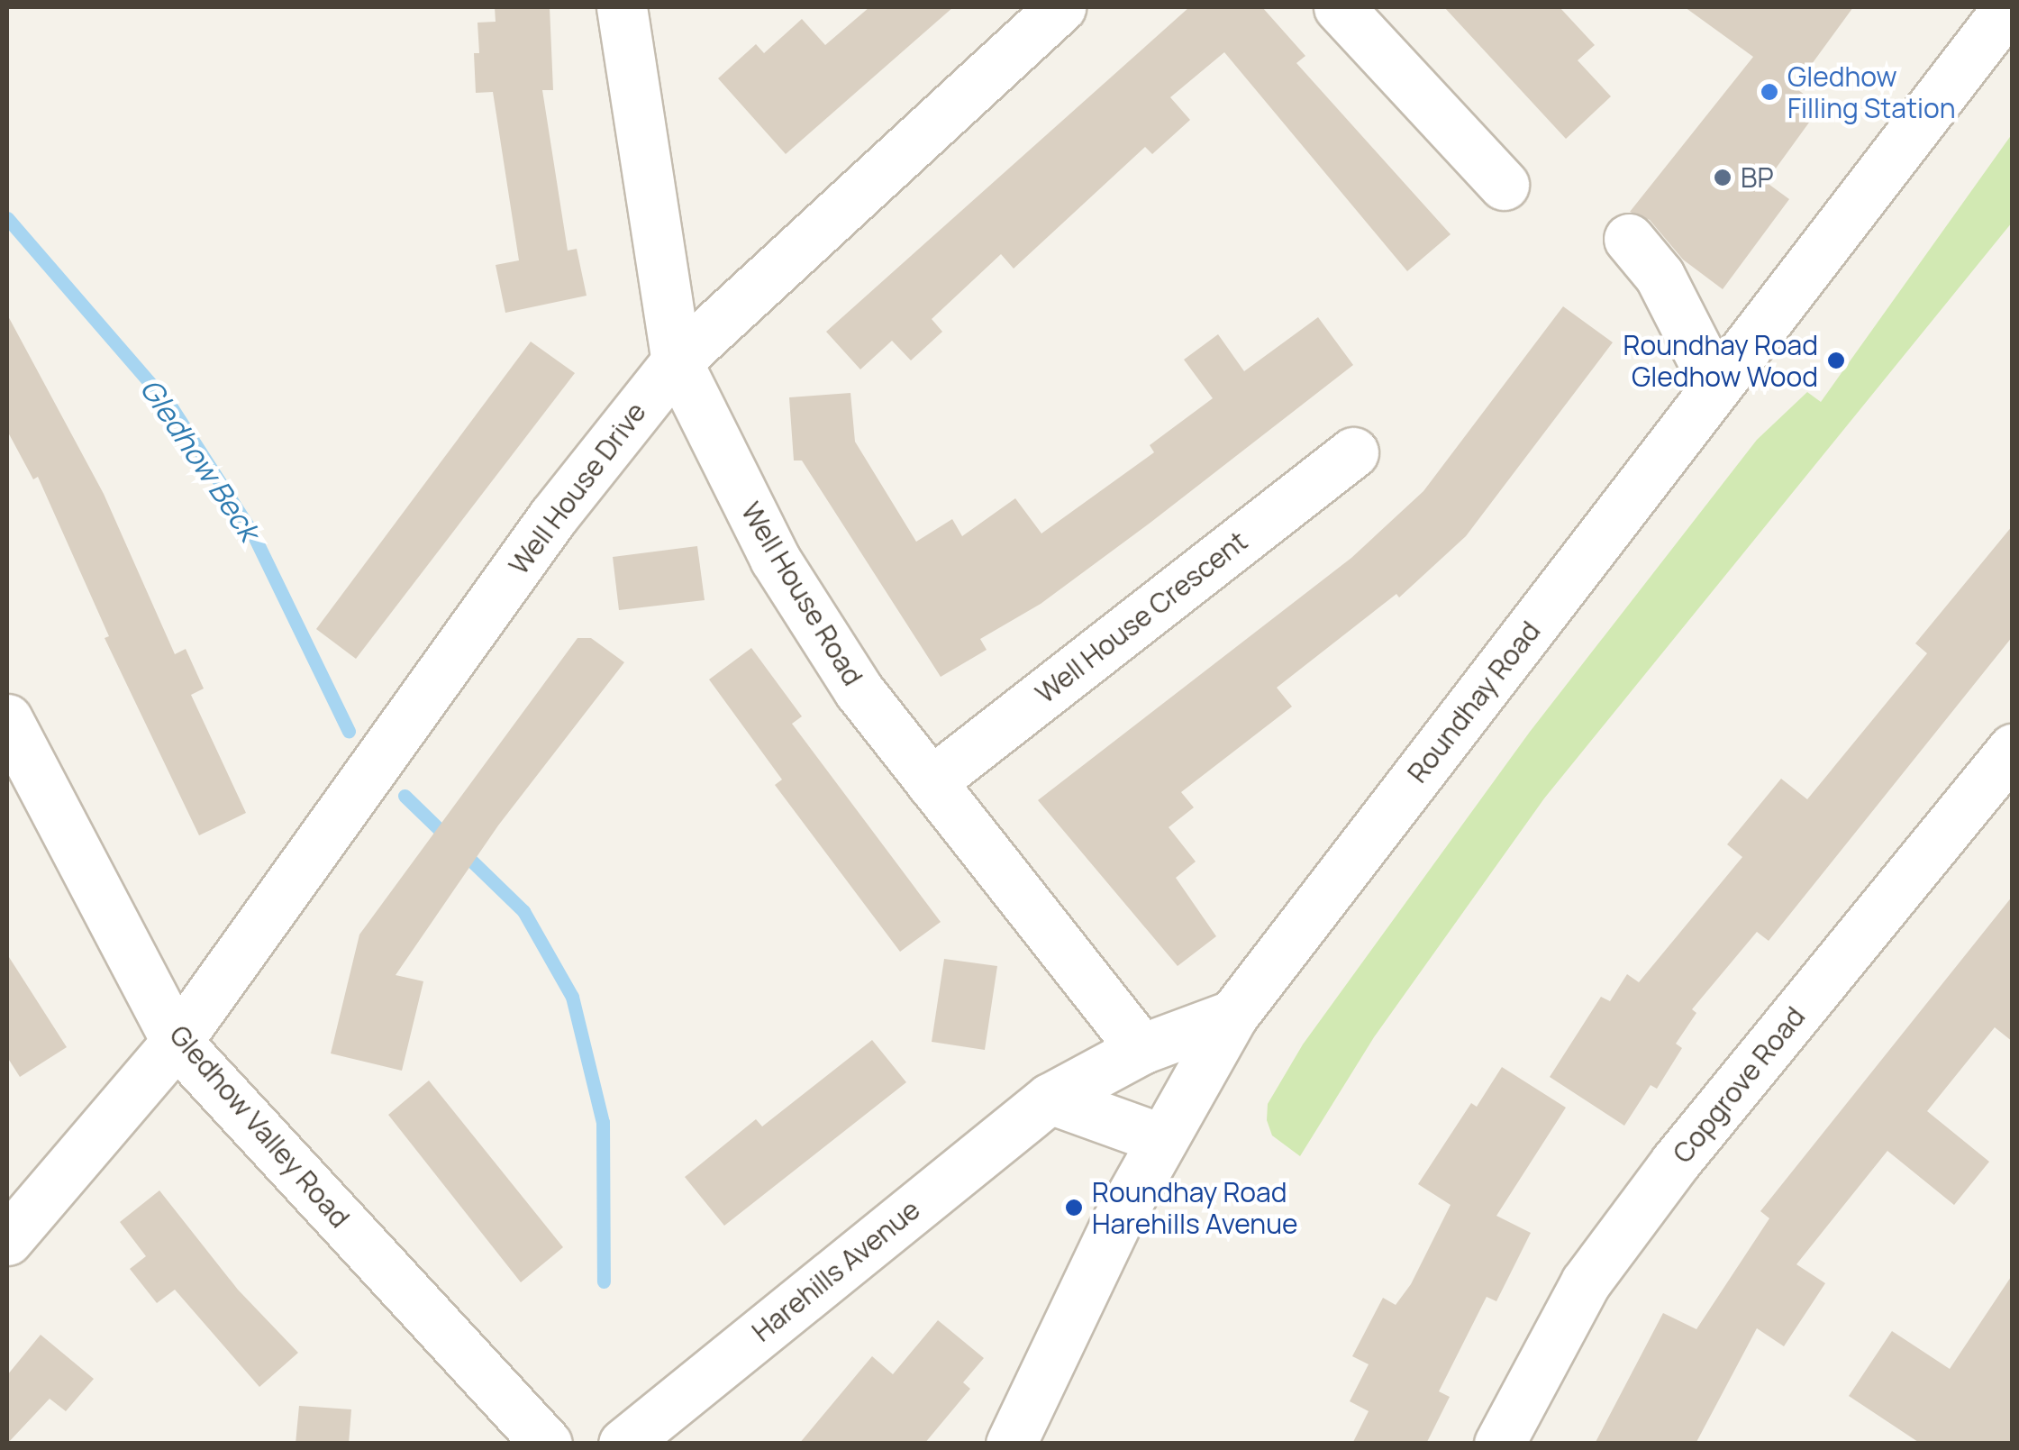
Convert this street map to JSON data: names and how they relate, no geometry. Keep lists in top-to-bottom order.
{
  "streets": {
    "street": [
      "Well House Drive",
      "Well House Road",
      "Well House Crescent",
      "Roundhay Road",
      "Copgrove Road",
      "Gledhow Valley Road",
      "Harehills Avenue"
    ]
  },
  "crossings": [
    ["Well House Drive", "Well House Road"],
    ["Well House Drive", "Gledhow Valley Road"],
    ["Well House Road", "Well House Crescent"],
    ["Well House Road", "Harehills Avenue"],
    ["Roundhay Road", "Harehills Avenue"]
  ],
  "water": ["Gledhow Beck"],
  "places": [
    "Gledhow Filling Station",
    "BP",
    "Roundhay Road Gledhow Wood",
    "Roundhay Road Harehills Avenue"
  ]
}
